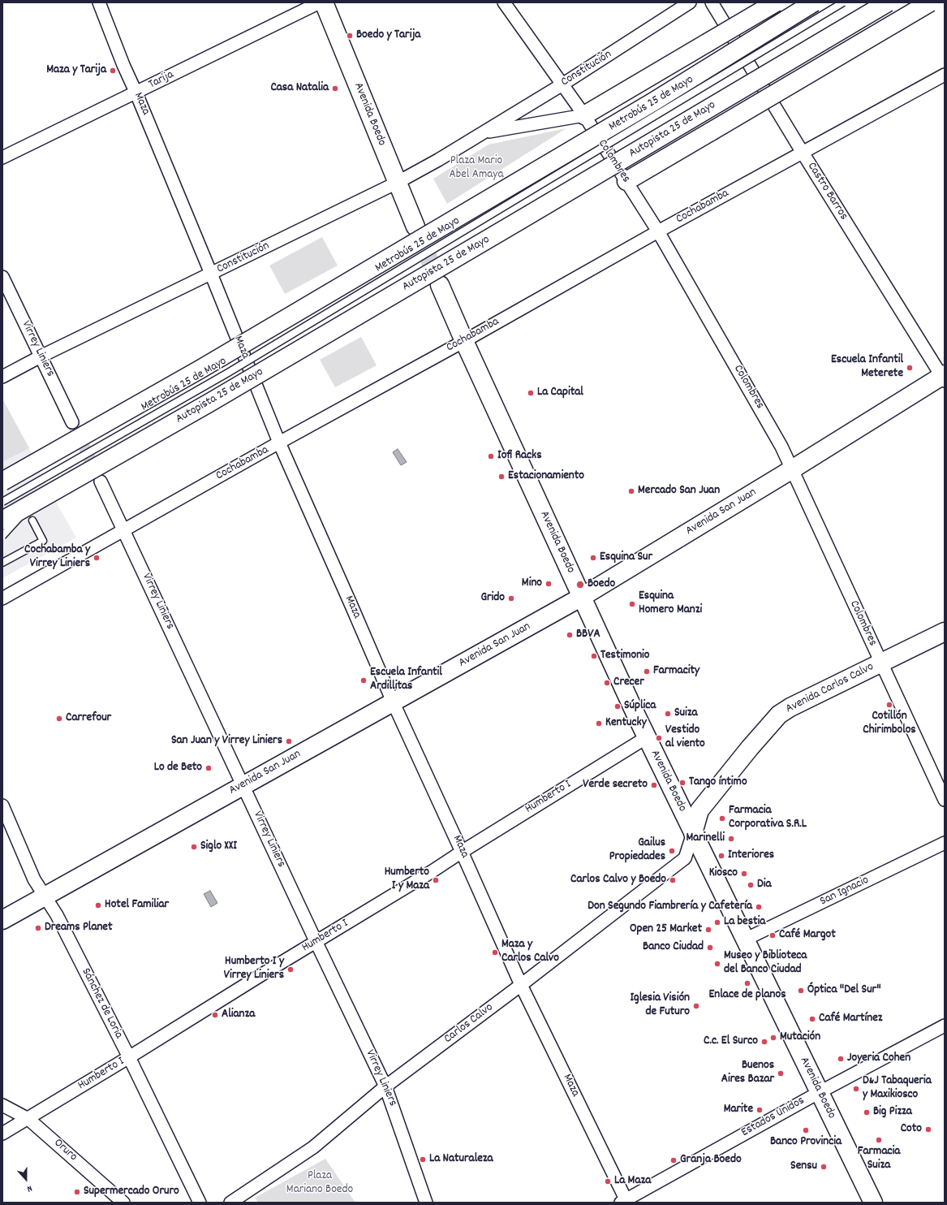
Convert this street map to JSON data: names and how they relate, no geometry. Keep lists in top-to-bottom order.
{
  "streets": {
    "main road": [
      "Avenida Boedo",
      "Autopista 25 de Mayo",
      "Avenida San Juan",
      "Avenida Carlos Calvo"
    ],
    "street": [
      "Constitución",
      "Tarija",
      "Maza",
      "Colombres",
      "Castro Barros",
      "Cochabamba",
      "Virrey Liniers",
      "Humberto I",
      "San Ignacio",
      "Sánchez de Loria",
      "Carlos Calvo",
      "Estados Unidos",
      "Oruro"
    ],
    "lane": ["Metrobús 25 de Mayo"]
  },
  "crossings": [
    ["Constitución", "Maza"],
    ["Constitución", "Avenida Boedo"],
    ["Constitución", "Colombres"],
    ["Constitución", "Virrey Liniers"],
    ["Tarija", "Maza"],
    ["Maza", "Cochabamba"],
    ["Maza", "Avenida San Juan"],
    ["Maza", "Humberto I"],
    ["Maza", "Carlos Calvo"],
    ["Maza", "Estados Unidos"],
    ["Avenida Boedo", "Cochabamba"],
    ["Avenida Boedo", "Avenida San Juan"],
    ["Avenida Boedo", "Avenida Carlos Calvo"],
    ["Avenida Boedo", "Humberto I"],
    ["Avenida Boedo", "San Ignacio"],
    ["Avenida Boedo", "Carlos Calvo"],
    ["Avenida Boedo", "Estados Unidos"],
    ["Colombres", "Cochabamba"],
    ["Colombres", "Avenida San Juan"],
    ["Colombres", "Avenida Carlos Calvo"],
    ["Castro Barros", "Cochabamba"],
    ["Castro Barros", "Avenida San Juan"],
    ["Cochabamba", "Virrey Liniers"],
    ["Virrey Liniers", "Avenida San Juan"],
    ["Virrey Liniers", "Humberto I"],
    ["Virrey Liniers", "Carlos Calvo"],
    ["Avenida San Juan", "Sánchez de Loria"],
    ["Avenida Carlos Calvo", "Carlos Calvo"],
    ["Humberto I", "Sánchez de Loria"],
    ["Humberto I", "Oruro"]
  ],
  "parks": ["Plaza Mario Abel Amaya", "Plaza Mariano Boedo"],
  "places": [
    "Boedo y Tarija",
    "Maza y Tarija",
    "Casa Natalia",
    "Escuela Infantil Meterete",
    "La Capital",
    "Iofi Racks",
    "Estacionamiento",
    "Mercado San Juan",
    "Cochabamba y Virrey Liniers",
    "Esquina Sur",
    "Mino",
    "Boedo",
    "Grido",
    "Esquina Homero Manzi",
    "BBVA",
    "Testimonio",
    "Farmacity",
    "Escuela Infantil Ardillitas",
    "Crecer",
    "Cotillón Chirimbolos",
    "Súplica",
    "Suiza",
    "Carrefour",
    "Kentucky",
    "Vestido al viento",
    "San Juan y Virrey Liniers",
    "Lo de Beto",
    "Tango íntimo",
    "Verde secreto",
    "Farmacia Corporativa S.R.L",
    "Marinelli",
    "Siglo XXI",
    "Gailus Propiedades",
    "Interiores",
    "Kiosco",
    "Humberto I y Maza",
    "Carlos Calvo y Boedo",
    "Dia",
    "Hotel Familiar",
    "Don Segundo Fiambrería y Cafetería",
    "La bestia",
    "Dreams Planet",
    "Open 25 Market",
    "Café Margot",
    "Banco Ciudad",
    "Maza y Carlos Calvo",
    "Museo y Biblioteca del Banco Ciudad",
    "Humberto I y Virrey Liniers",
    "Enlace de planos",
    "Óptica \"Del Sur\"",
    "Iglesia Visión de Futuro",
    "Alianza",
    "Café Martínez",
    "Mutación",
    "C.c. El Surco",
    "Joyeria Cohen",
    "Buenos Aires Bazar",
    "D&J Tabaqueria y Maxikiosco",
    "Marite",
    "Big Pizza",
    "Coto",
    "Banco Provincia",
    "Farmacia Suiza",
    "La Naturaleza",
    "Granja Boedo",
    "Sensu",
    "La Maza",
    "Supermercado Oruro"
  ],
  "north": "bottom"
}
